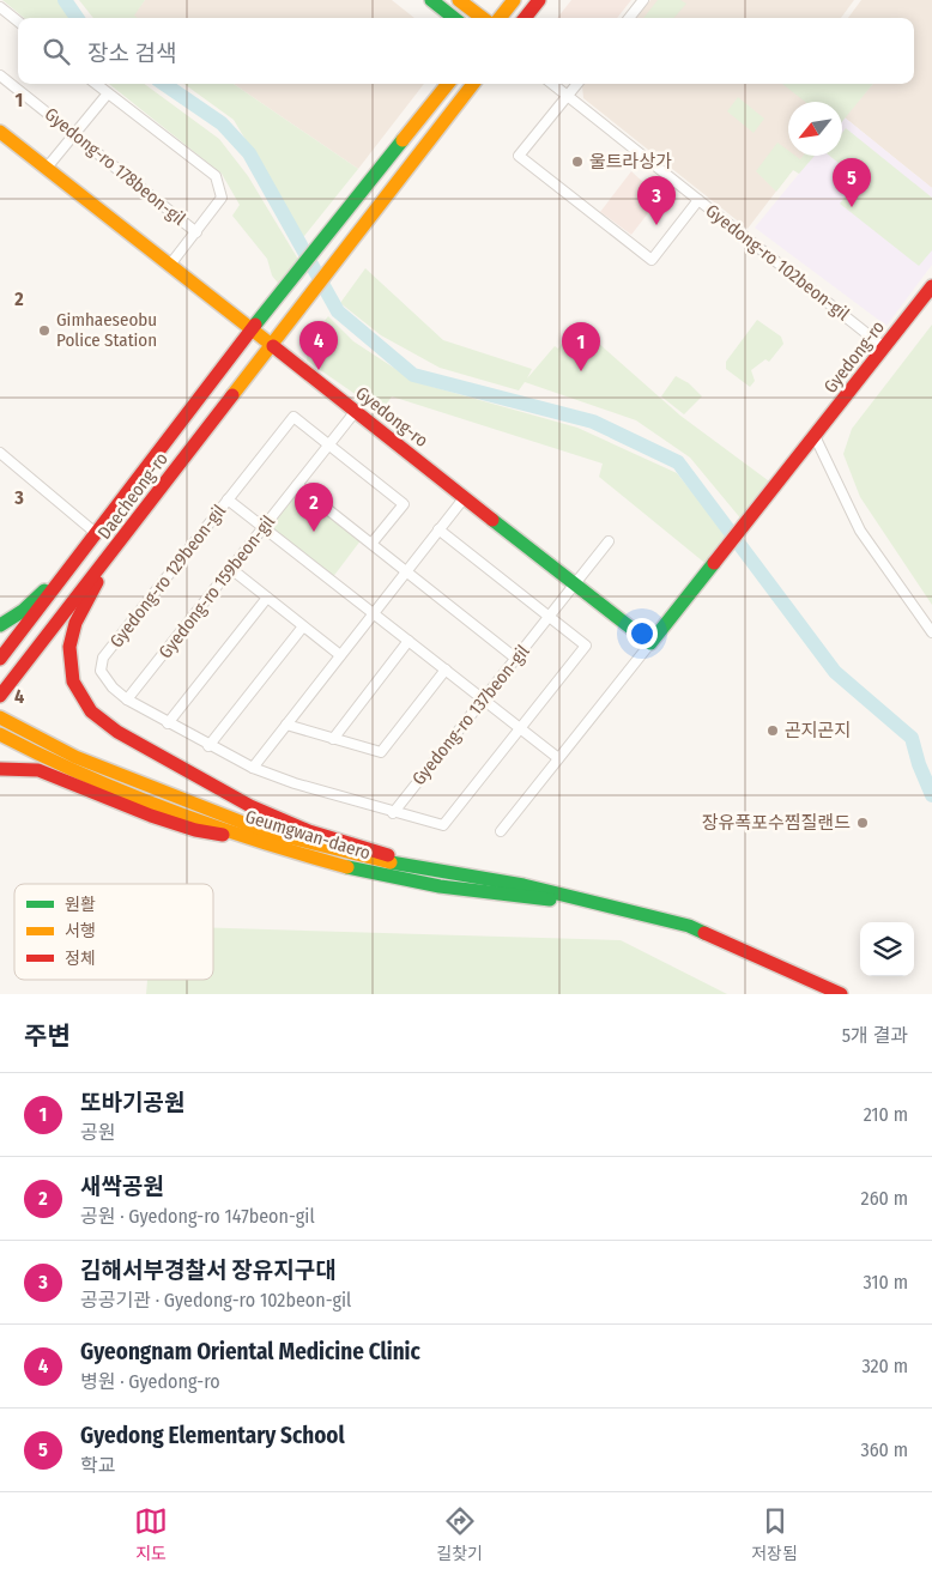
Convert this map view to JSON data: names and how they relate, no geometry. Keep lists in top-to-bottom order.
{
  "streets": {
    "main road": ["Gyedong-ro", "Daecheong-ro", "Geumgwan-daero"],
    "street": [
      "Gyedong-ro 178beon-gil",
      "Gyedong-ro 102beon-gil",
      "Gyedong-ro 129beon-gil",
      "Gyedong-ro 159beon-gil",
      "Gyedong-ro 137beon-gil"
    ]
  },
  "crossings": [
    ["Gyedong-ro 178beon-gil", "Gyedong-ro"],
    ["Gyedong-ro 102beon-gil", "Gyedong-ro"],
    ["Gyedong-ro", "Daecheong-ro"],
    ["Gyedong-ro", "Gyedong-ro 159beon-gil"],
    ["Gyedong-ro", "Gyedong-ro 137beon-gil"],
    ["Gyedong-ro 129beon-gil", "Gyedong-ro 159beon-gil"],
    ["Gyedong-ro 129beon-gil", "Gyedong-ro 137beon-gil"]
  ],
  "places": [
    "울트라상가",
    "Gimhaeseobu Police Station",
    "곤지곤지",
    "장유폭포수찜질랜드"
  ],
  "legend": ["원활", "서행", "정체"],
  "north": "bottom left",
  "page": {
    "search": "장소 검색",
    "pins": [
      "5",
      "3",
      "4",
      "1",
      "2"
    ],
    "heading": ["주변", "5개 결과"],
    "list": [
      {
        "mark": "1",
        "name": "또바기공원",
        "note": "공원",
        "value": "210 m"
      },
      {
        "mark": "2",
        "name": "새싹공원",
        "note": "공원 · Gyedong-ro 147beon-gil",
        "value": "260 m"
      },
      {
        "mark": "3",
        "name": "김해서부경찰서 장유지구대",
        "note": "공공기관 · Gyedong-ro 102beon-gil",
        "value": "310 m"
      },
      {
        "mark": "4",
        "name": "Gyeongnam Oriental Medicine Clinic",
        "note": "병원 · Gyedong-ro",
        "value": "320 m"
      },
      {
        "mark": "5",
        "name": "Gyedong Elementary School",
        "note": "학교",
        "value": "360 m"
      }
    ],
    "nav": ["지도", "길찾기", "저장됨"]
  },
  "grid": {
    "rows": [
      "1",
      "2",
      "3",
      "4"
    ]
  }
}
